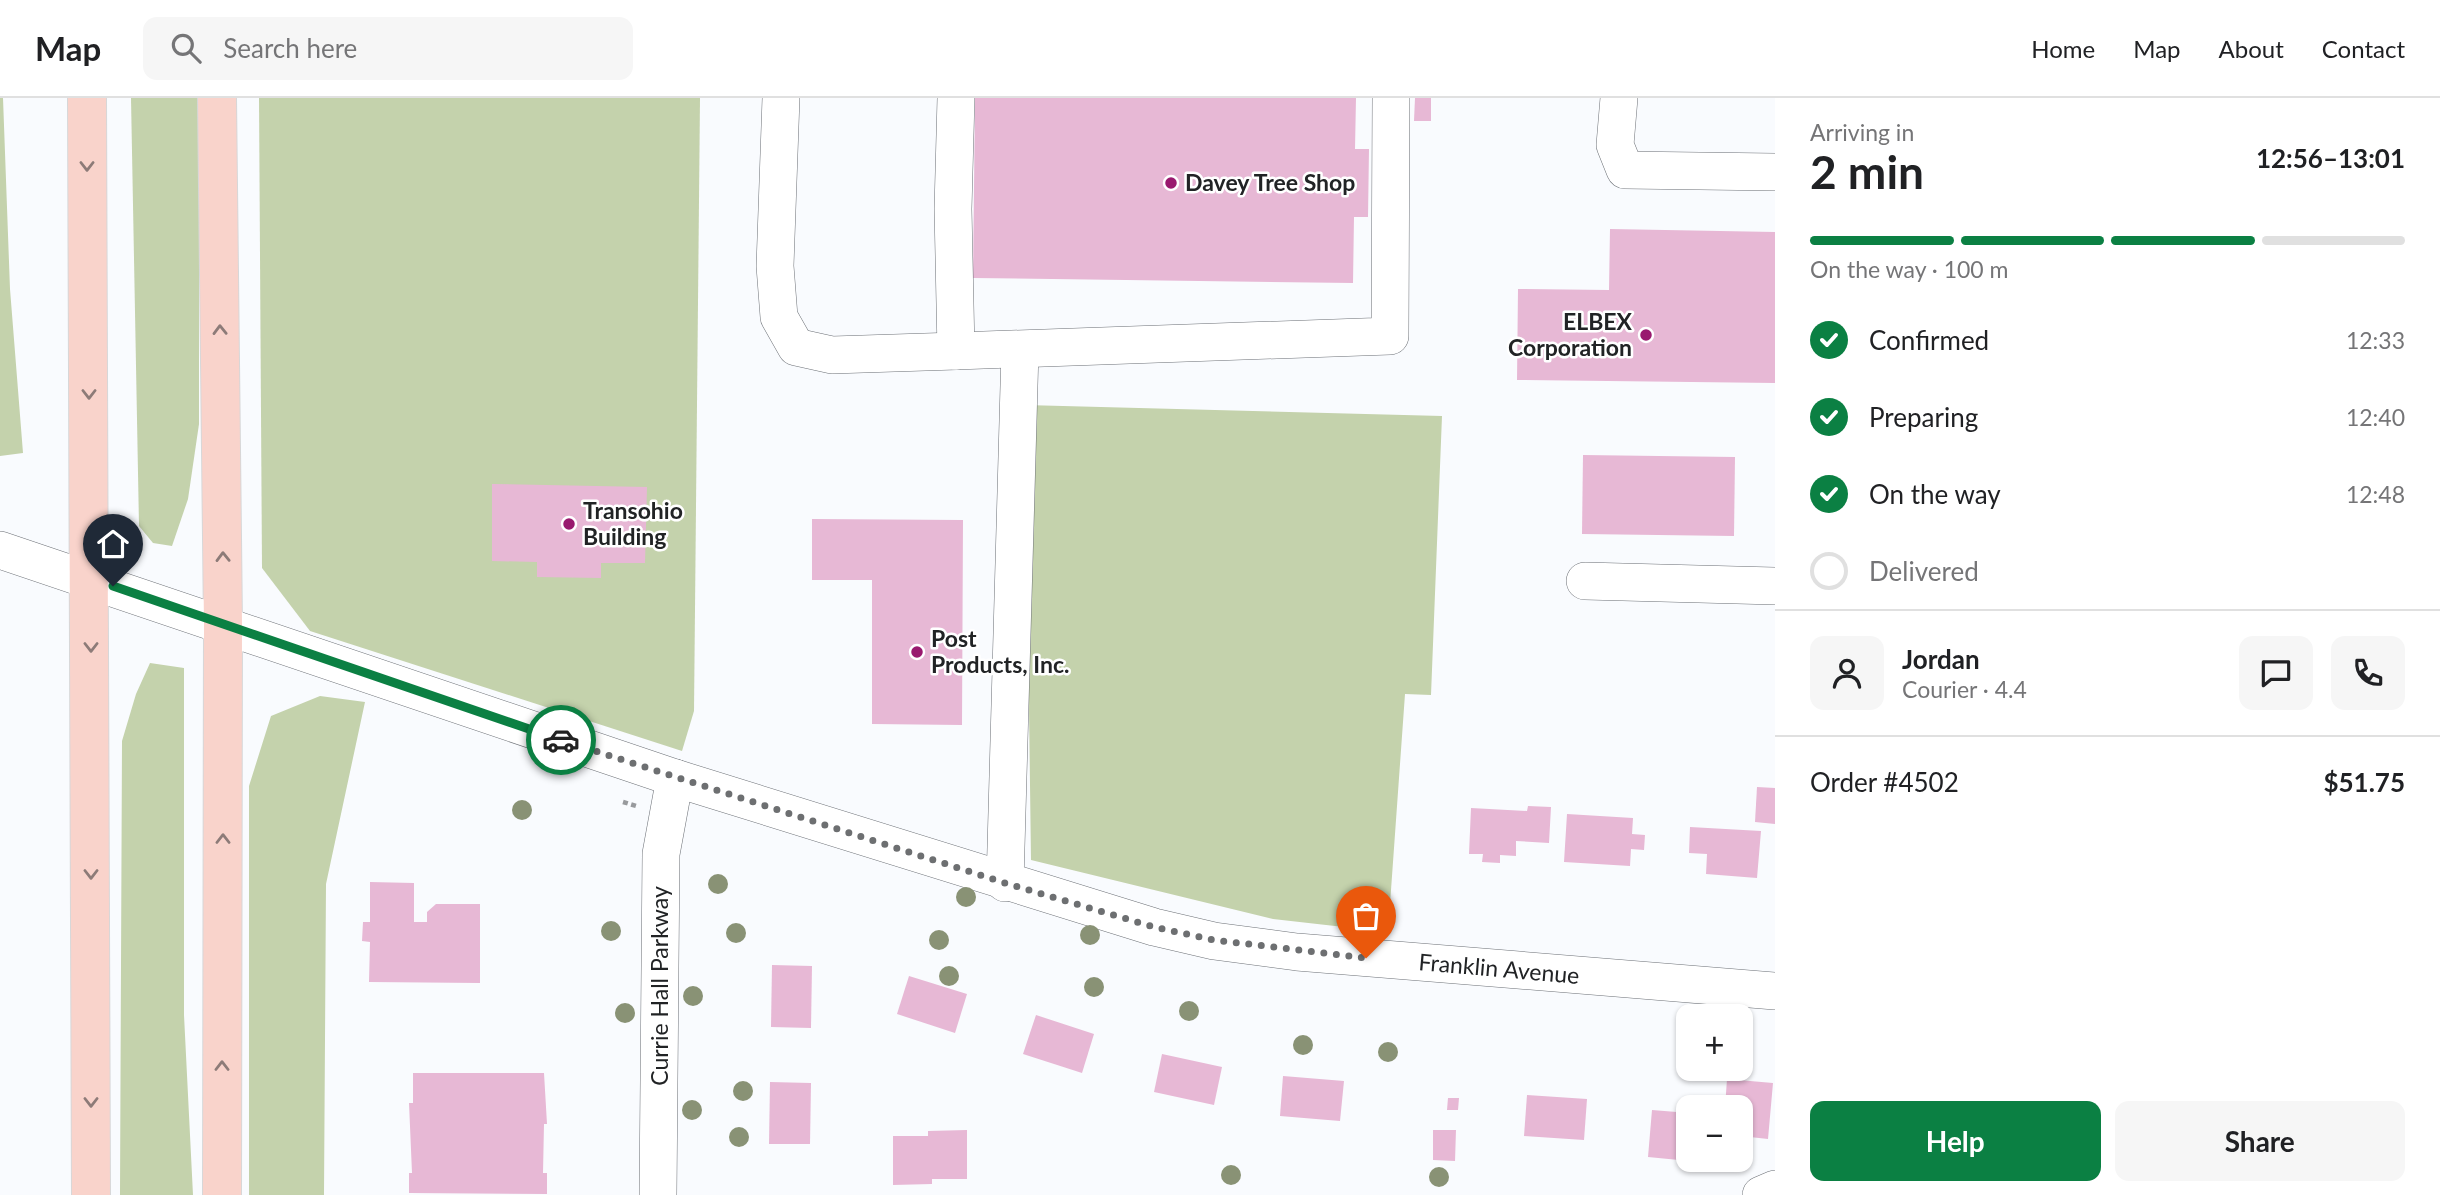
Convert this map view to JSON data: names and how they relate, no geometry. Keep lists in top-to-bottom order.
{
  "streets": {
    "street": ["Franklin Avenue", "Currie Hall Parkway"]
  },
  "crossings": [
    ["Franklin Avenue", "Currie Hall Parkway"]
  ],
  "places": [
    "Davey Tree Shop",
    "ELBEX Corporation",
    "Transohio Building",
    "Post Products, Inc."
  ],
  "page": {
    "header": "Map",
    "search": "Search here",
    "nav": [
      "Home",
      "Map",
      "About",
      "Contact"
    ],
    "heading": ["2 min", "Arriving in", "12:56–13:01"],
    "panel": [
      "Jordan",
      "Courier · 4.4",
      "Order #4502",
      "$51.75"
    ],
    "bar": "On the way · 100 m",
    "list": [
      ["Confirmed", "12:33"],
      ["Preparing", "12:40"],
      ["On the way", "12:48"],
      "Delivered"
    ],
    "map_buttons": ["+", "−"],
    "buttons": ["Help", "Share"]
  }
}
